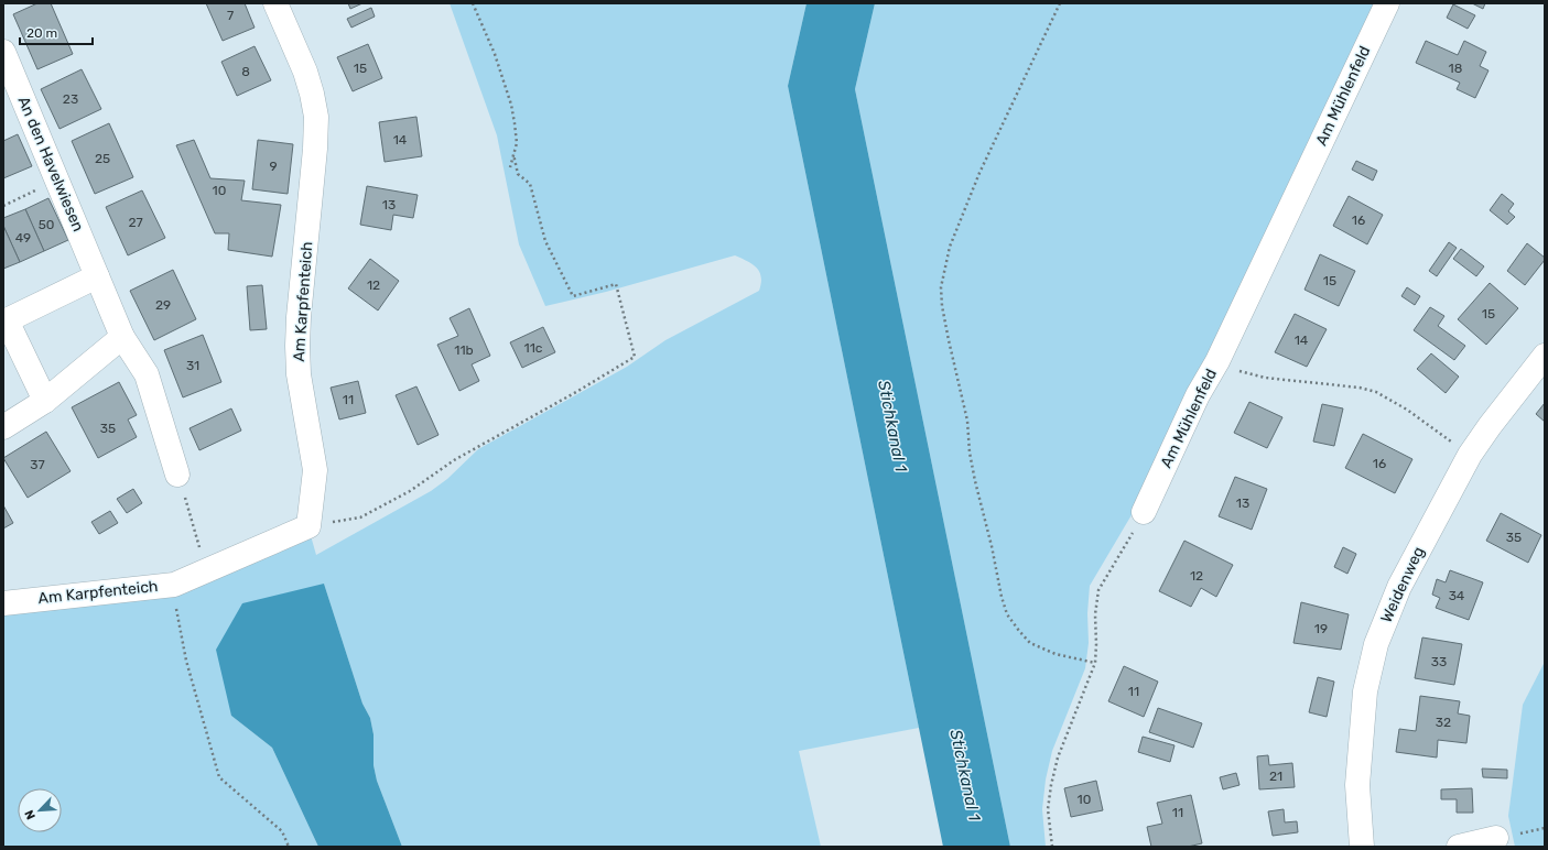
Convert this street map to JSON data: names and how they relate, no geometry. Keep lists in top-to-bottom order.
{
  "streets": {
    "street": [
      "Am Mühlenfeld",
      "An den Havelwiesen",
      "Am Karpfenteich",
      "Weidenweg"
    ]
  },
  "water": ["Stichkanal 1"],
  "house_numbers": [
    "7",
    "15",
    "18",
    "8",
    "23",
    "14",
    "25",
    "9",
    "10",
    "13",
    "16",
    "27",
    "50",
    "49",
    "15",
    "12",
    "29",
    "15",
    "14",
    "11c",
    "11b",
    "31",
    "11",
    "35",
    "16",
    "37",
    "13",
    "35",
    "12",
    "34",
    "19",
    "33",
    "11",
    "32",
    "21",
    "10",
    "11"
  ],
  "scale_bar": "20 m",
  "north": "bottom left"
}
